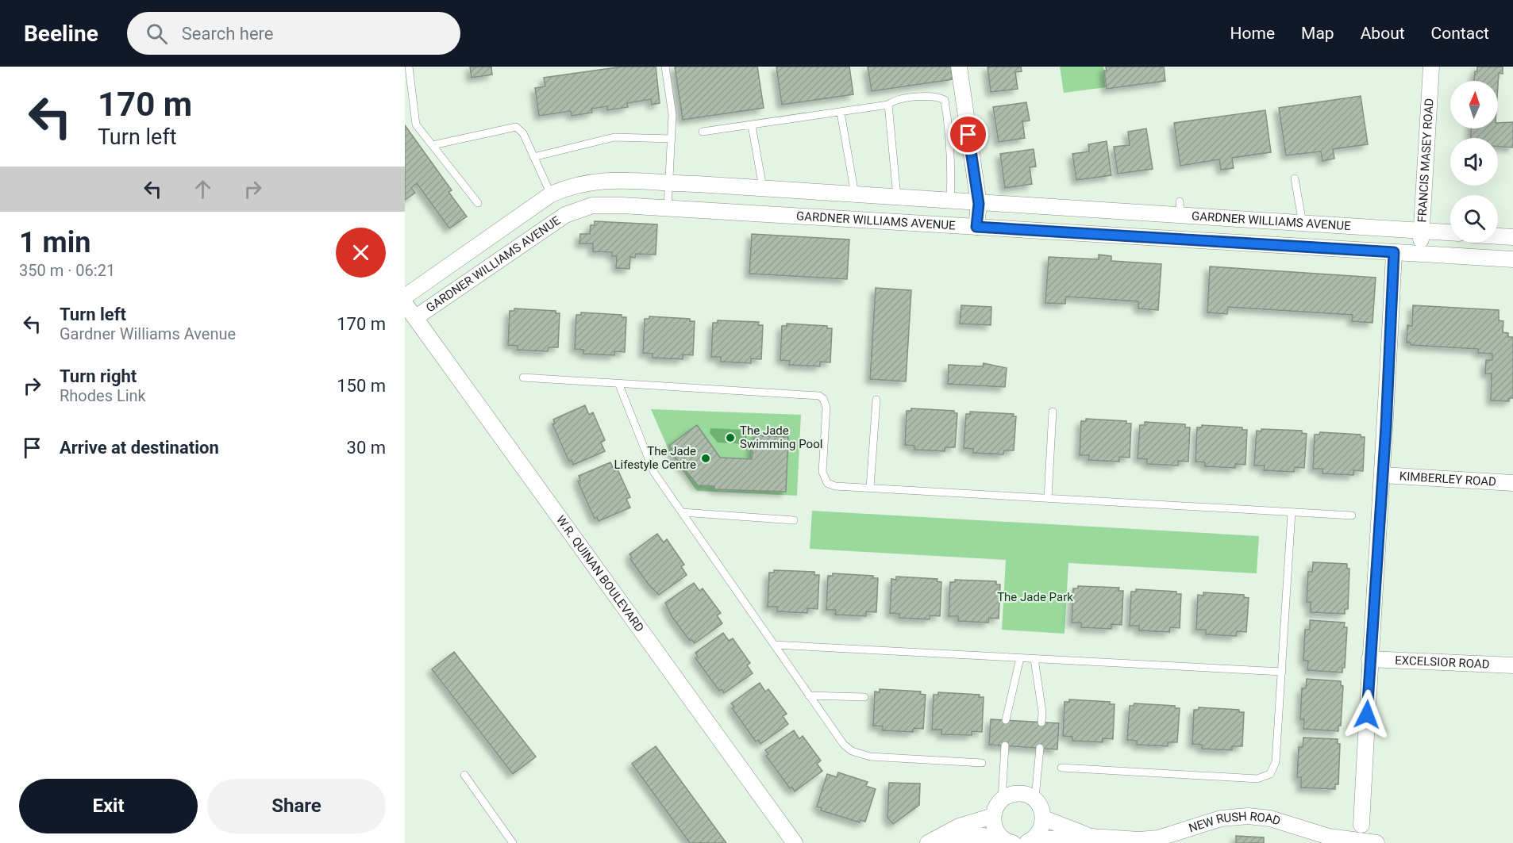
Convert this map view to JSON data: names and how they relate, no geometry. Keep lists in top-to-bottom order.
{
  "streets": {
    "street": [
      "FRANCIS MASEY ROAD",
      "GARDNER WILLIAMS AVENUE",
      "KIMBERLEY ROAD",
      "W.R. QUINAN BOULEVARD",
      "EXCELSIOR ROAD",
      "NEW RUSH ROAD"
    ]
  },
  "crossings": [
    ["FRANCIS MASEY ROAD", "GARDNER WILLIAMS AVENUE"],
    ["GARDNER WILLIAMS AVENUE", "W.R. QUINAN BOULEVARD"]
  ],
  "parks": ["The Jade Park"],
  "places": ["The Jade Swimming Pool", "The Jade Lifestyle Centre"],
  "north": "top",
  "page": {
    "header": "Beeline",
    "search": "Search here",
    "nav": [
      "Home",
      "Map",
      "About",
      "Contact"
    ],
    "turn": ["170 m", "Turn left"],
    "heading": ["1 min", "350 m · 06:21"],
    "list": [
      {
        "name": "Turn left",
        "note": "Gardner Williams Avenue",
        "value": "170 m"
      },
      {
        "name": "Turn right",
        "note": "Rhodes Link",
        "value": "150 m"
      },
      {
        "name": "Arrive at destination",
        "value": "30 m"
      }
    ],
    "buttons": ["Exit", "Share"]
  }
}
